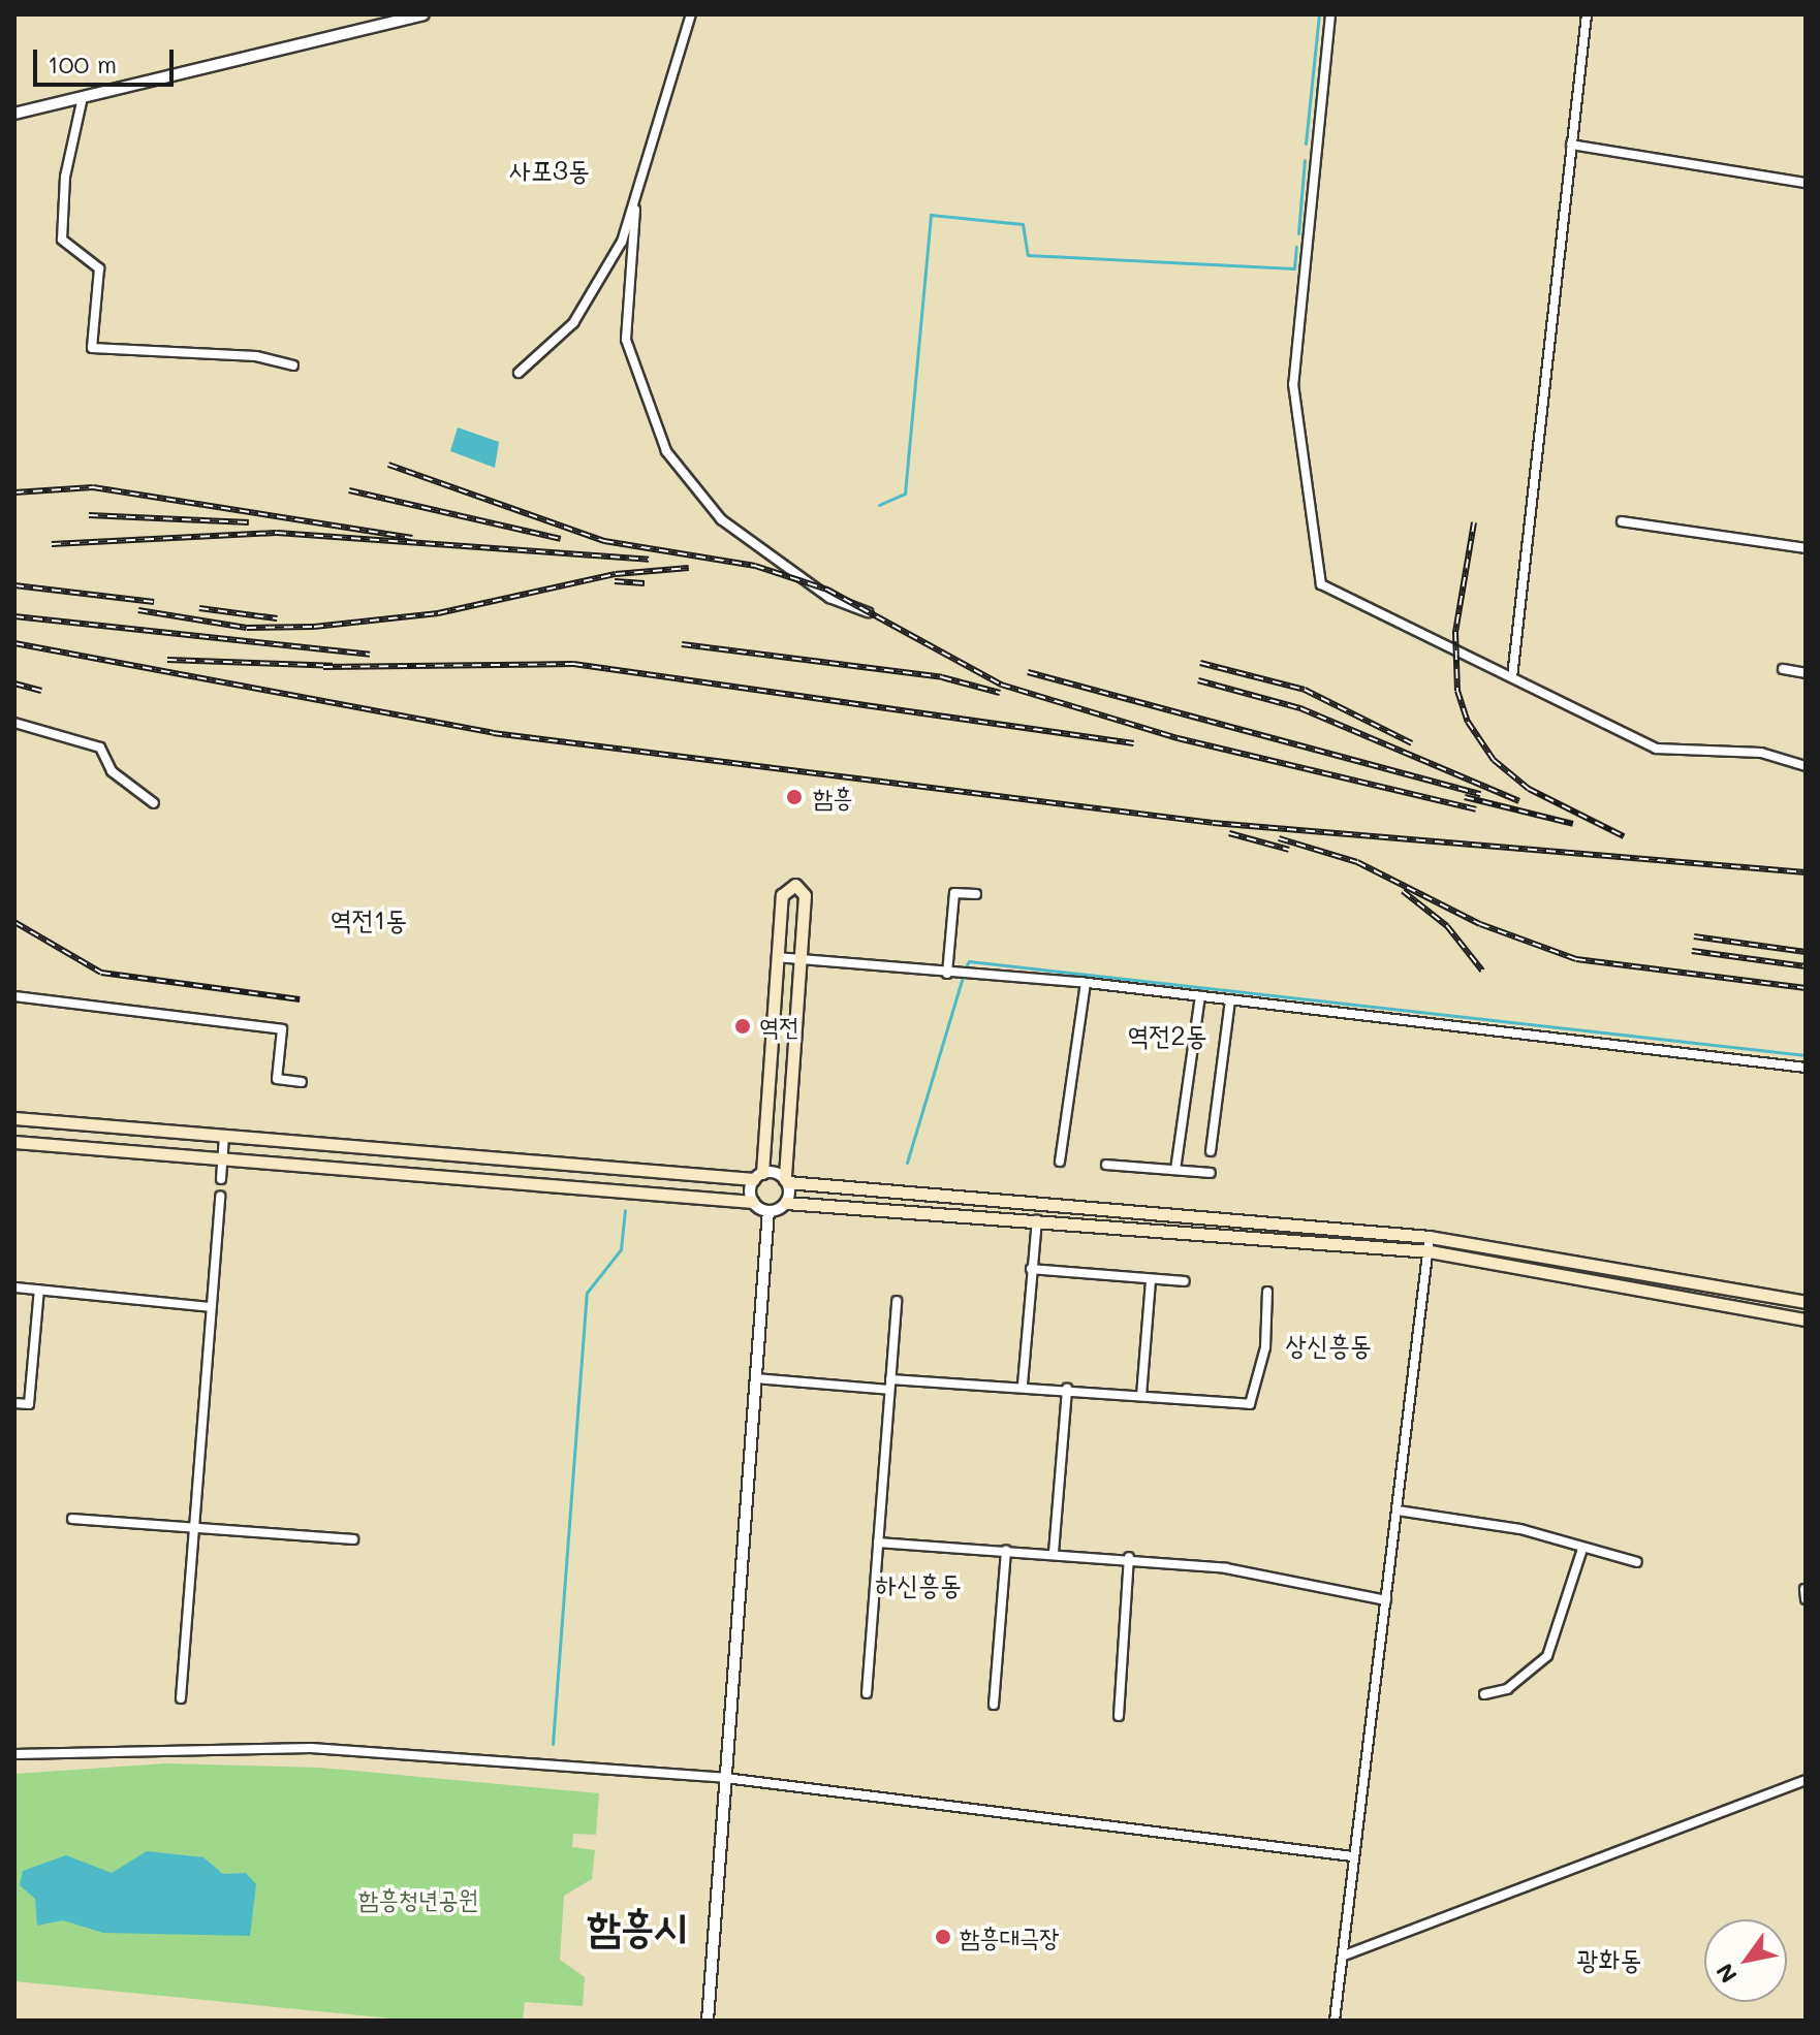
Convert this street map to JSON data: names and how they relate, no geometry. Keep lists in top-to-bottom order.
{
  "districts": [
    "사포3동",
    "역전1동",
    "역전2동",
    "상신흥동",
    "하신흥동",
    "함흥시",
    "광화동"
  ],
  "parks": ["함흥청년공원"],
  "places": ["함흥", "역전", "함흥대극장"],
  "scale_bar": "100 m",
  "north": "bottom left"
}
